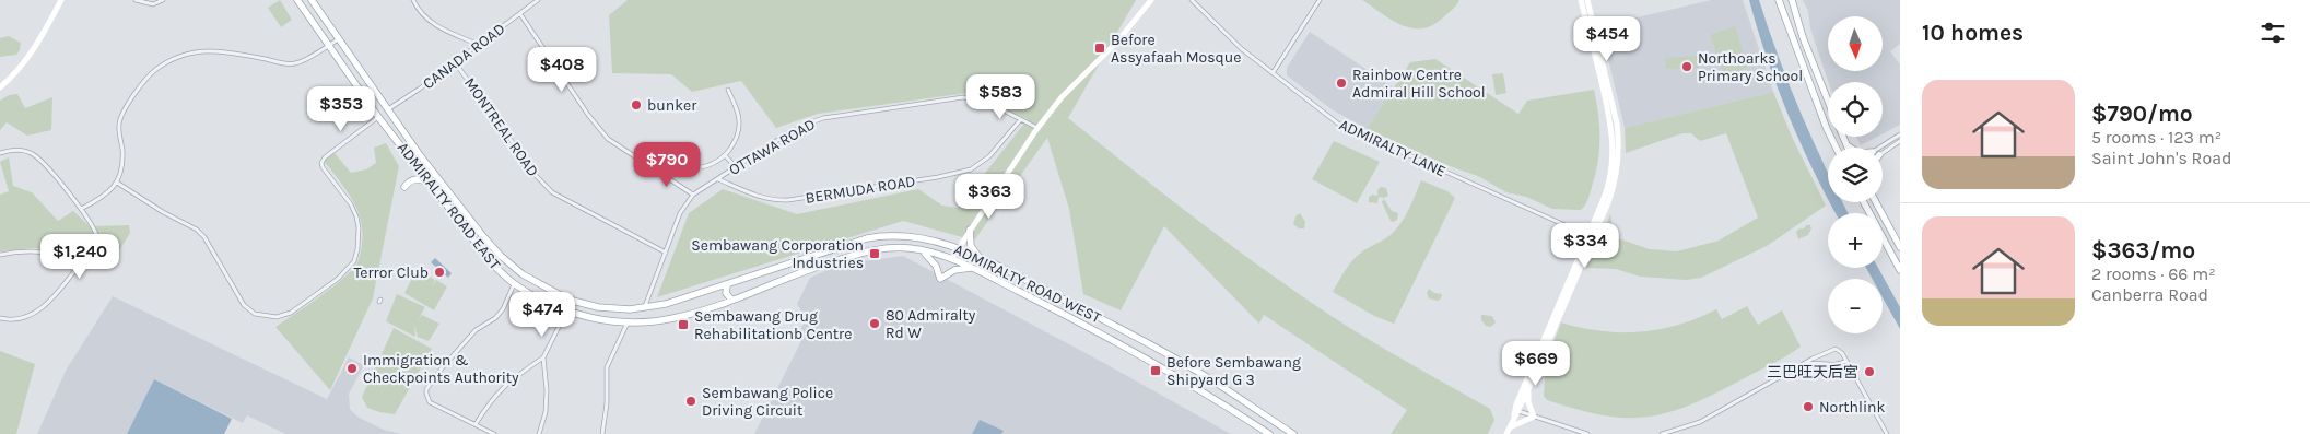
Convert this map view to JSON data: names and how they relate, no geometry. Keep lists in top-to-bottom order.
{
  "streets": {
    "main road": ["ADMIRALTY ROAD EAST", "ADMIRALTY ROAD WEST"],
    "street": [
      "CANADA ROAD",
      "MONTREAL ROAD",
      "OTTAWA ROAD",
      "ADMIRALTY LANE",
      "BERMUDA ROAD"
    ]
  },
  "crossings": [
    ["CANADA ROAD", "MONTREAL ROAD"],
    ["CANADA ROAD", "ADMIRALTY ROAD EAST"],
    ["MONTREAL ROAD", "OTTAWA ROAD"],
    ["OTTAWA ROAD", "BERMUDA ROAD"],
    ["OTTAWA ROAD", "ADMIRALTY ROAD EAST"],
    ["OTTAWA ROAD", "ADMIRALTY ROAD WEST"],
    ["ADMIRALTY ROAD EAST", "ADMIRALTY ROAD WEST"]
  ],
  "places": {
    "transit": [
      "Before Assyafaah Mosque",
      "Sembawang Corporation Industries",
      "Sembawang Drug Rehabilitationb Centre",
      "Before Sembawang Shipyard G 3"
    ],
    "other": [
      "Northoarks Primary School",
      "Rainbow Centre Admiral Hill School",
      "bunker",
      "Terror Club",
      "80 Admiralty Rd W",
      "Immigration & Checkpoints Authority",
      "三巴旺天后宮",
      "Sembawang Police Driving Circuit",
      "Northlink"
    ]
  },
  "north": "bottom",
  "page": {
    "heading": "10 homes",
    "map_buttons": ["+", "−"],
    "price": [
      "$454",
      "$408",
      "$583",
      "$353",
      "$790",
      "$363",
      "$334",
      "$1,240",
      "$474",
      "$669"
    ],
    "list": [
      {
        "name": "$790/mo",
        "note": "5 rooms · 123 m² · Saint John's Road"
      },
      {
        "name": "$363/mo",
        "note": "2 rooms · 66 m² · Canberra Road"
      }
    ]
  }
}
